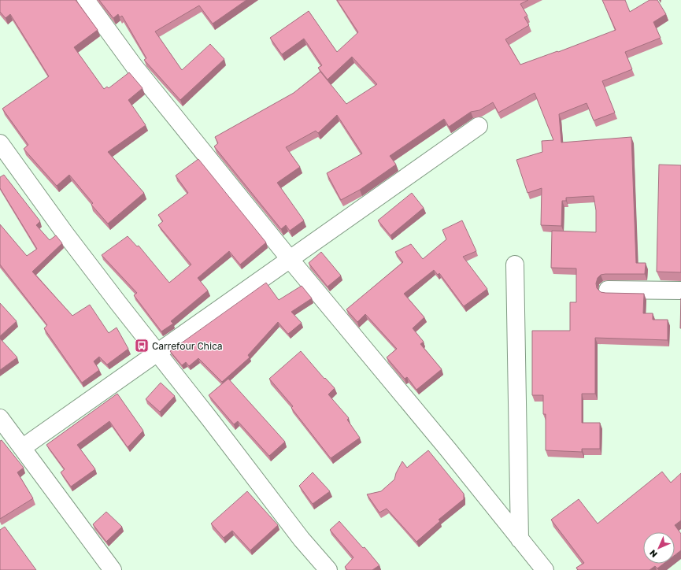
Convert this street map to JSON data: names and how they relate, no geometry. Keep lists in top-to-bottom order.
{
  "places": {
    "bus stop": ["Carrefour Chica"]
  },
  "north": "bottom left"
}
